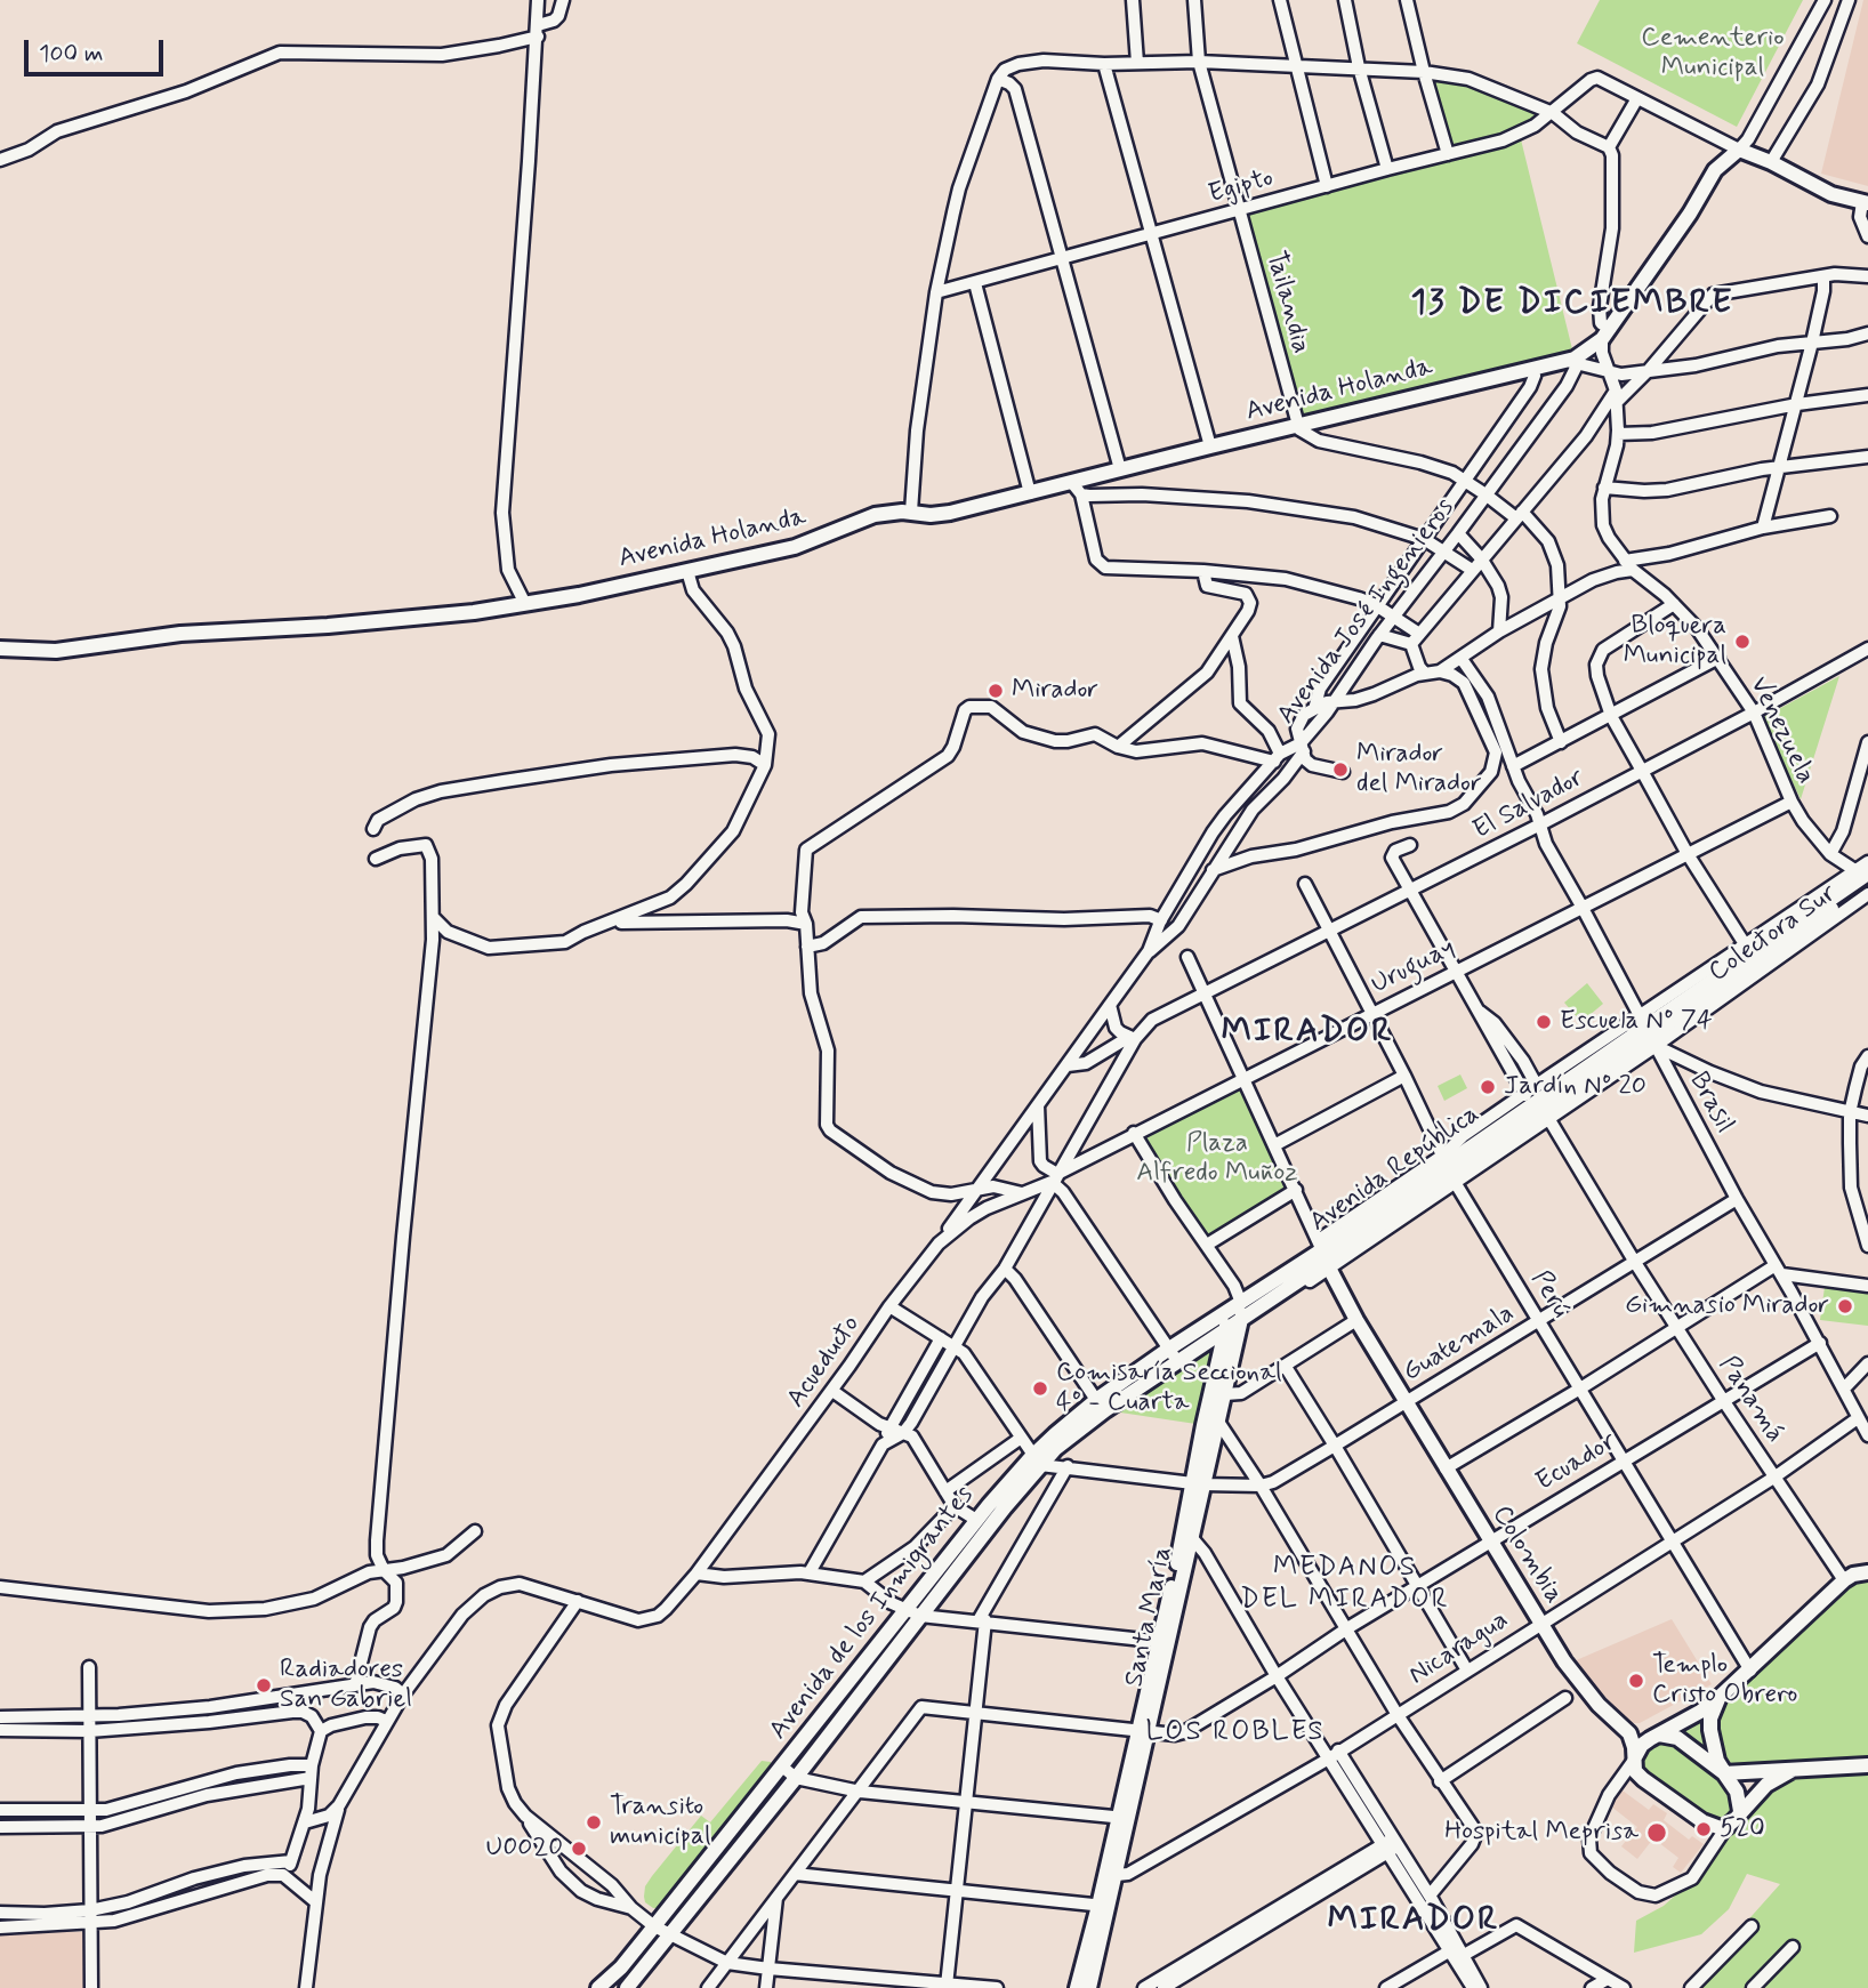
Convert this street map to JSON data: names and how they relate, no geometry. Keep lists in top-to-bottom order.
{
  "streets": {
    "street": [
      "Egipto",
      "Tailandia",
      "Avenida Holanda",
      "Avenida José Ingenieros",
      "Venezuela",
      "El Salvador",
      "Colectora Sur",
      "Uruguay",
      "Brasil",
      "Avenida República",
      "Perú",
      "Guatemala",
      "Acueducto",
      "Panamá",
      "Ecuador",
      "Colombia",
      "Avenida de los Inmigrantes",
      "Santa María",
      "Nicaragua"
    ]
  },
  "crossings": [
    ["Egipto", "Tailandia"],
    ["Tailandia", "Avenida Holanda"],
    ["Avenida Holanda", "Venezuela"],
    ["Avenida José Ingenieros", "Acueducto"],
    ["Venezuela", "El Salvador"],
    ["Venezuela", "Uruguay"],
    ["Venezuela", "Avenida República"],
    ["El Salvador", "Brasil"],
    ["El Salvador", "Perú"],
    ["El Salvador", "Colombia"],
    ["Colectora Sur", "Brasil"],
    ["Colectora Sur", "Avenida República"],
    ["Colectora Sur", "Perú"],
    ["Colectora Sur", "Panamá"],
    ["Uruguay", "Brasil"],
    ["Uruguay", "Perú"],
    ["Uruguay", "Acueducto"],
    ["Uruguay", "Colombia"],
    ["Brasil", "Avenida República"],
    ["Brasil", "Guatemala"],
    ["Brasil", "Ecuador"],
    ["Brasil", "Nicaragua"],
    ["Avenida República", "Perú"],
    ["Avenida República", "Colombia"],
    ["Avenida República", "Avenida de los Inmigrantes"],
    ["Avenida República", "Santa María"],
    ["Perú", "Guatemala"],
    ["Perú", "Ecuador"],
    ["Perú", "Nicaragua"],
    ["Guatemala", "Panamá"],
    ["Guatemala", "Colombia"],
    ["Guatemala", "Avenida de los Inmigrantes"],
    ["Guatemala", "Santa María"],
    ["Panamá", "Ecuador"],
    ["Panamá", "Nicaragua"],
    ["Ecuador", "Colombia"],
    ["Ecuador", "Santa María"],
    ["Colombia", "Nicaragua"],
    ["Avenida de los Inmigrantes", "Santa María"],
    ["Santa María", "Nicaragua"]
  ],
  "districts": [
    "13 DE DICIEMBRE",
    "MIRADOR",
    "MEDANOS DEL MIRADOR",
    "LOS ROBLES",
    "MIRADOR"
  ],
  "parks": ["Cementerio Municipal", "Plaza Alfredo Muñoz"],
  "places": [
    "Bloquera Municipal",
    "Mirador",
    "Mirador del Mirador",
    "Escuela Nº 74",
    "Jardín Nº 20",
    "Gimnasio Mirador",
    "Comisaría Seccional 4º - Cuarta",
    "Templo Cristo Obrero",
    "Radiadores San Gabriel",
    "Transito municipal",
    "520",
    "Hospital Meprisa",
    "U0020"
  ],
  "scale_bar": "100 m"
}
